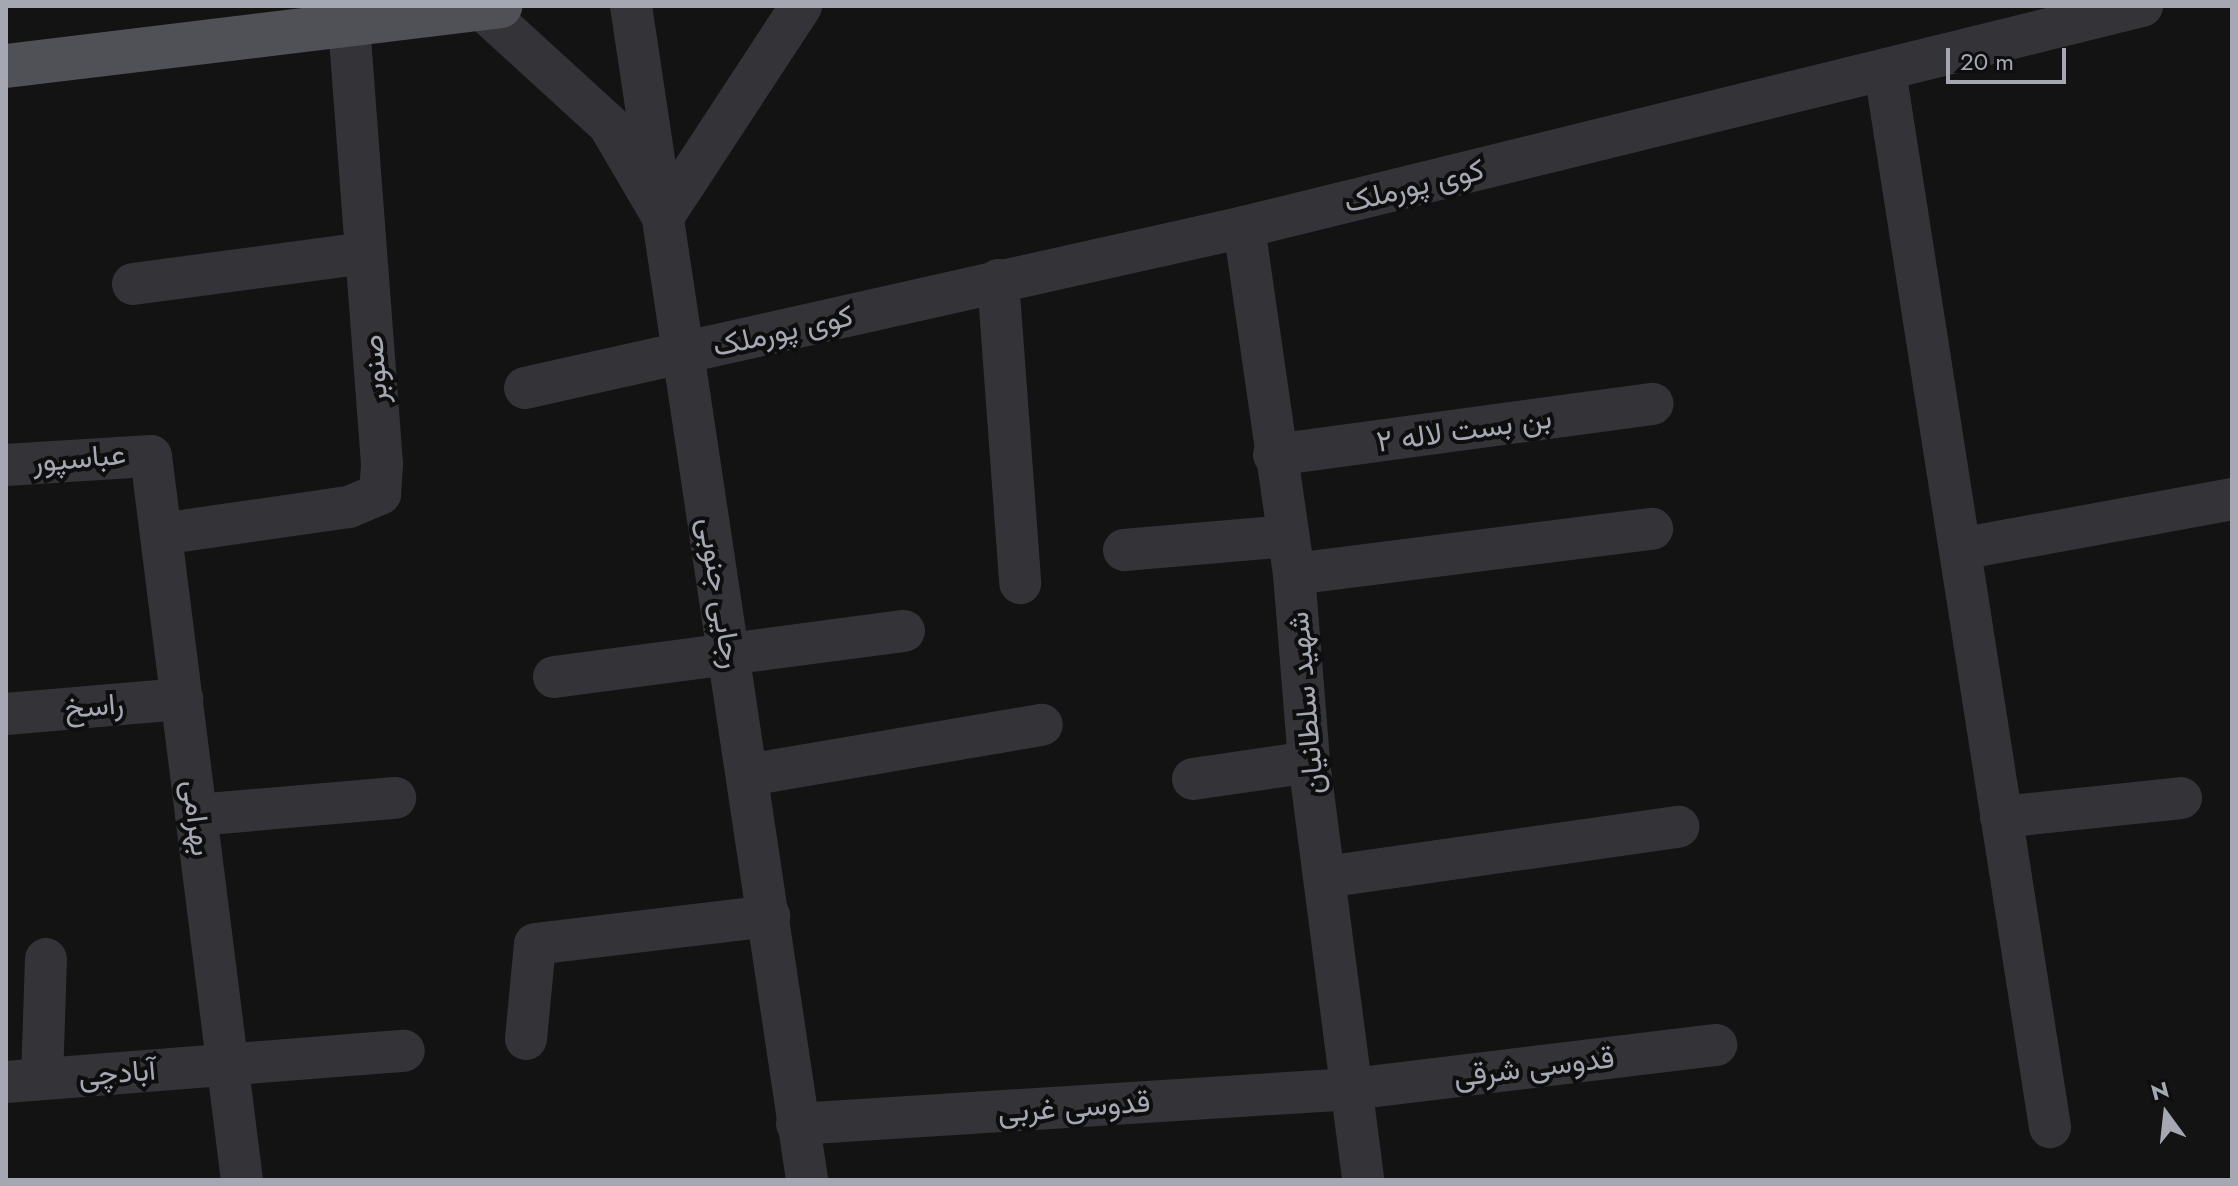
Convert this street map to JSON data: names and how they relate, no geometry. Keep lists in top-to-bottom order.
{
  "streets": {
    "street": [
      "کوی پورملک",
      "صنوبر",
      "بن بست لاله ۲",
      "عباسپور",
      "رجایی جنوبی",
      "شهید سلطانیان",
      "راسخ",
      "بهرامی",
      "قدوسی شرقی",
      "آبادچی",
      "قدوسی غربی"
    ]
  },
  "crossings": [
    ["کوی پورملک", "رجایی جنوبی"],
    ["کوی پورملک", "شهید سلطانیان"],
    ["صنوبر", "بهرامی"],
    ["بن بست لاله ۲", "شهید سلطانیان"],
    ["عباسپور", "بهرامی"],
    ["رجایی جنوبی", "قدوسی غربی"],
    ["شهید سلطانیان", "قدوسی شرقی"],
    ["شهید سلطانیان", "قدوسی غربی"],
    ["راسخ", "بهرامی"],
    ["بهرامی", "آبادچی"],
    ["قدوسی شرقی", "قدوسی غربی"]
  ],
  "scale_bar": "20 m",
  "north": "top"
}
